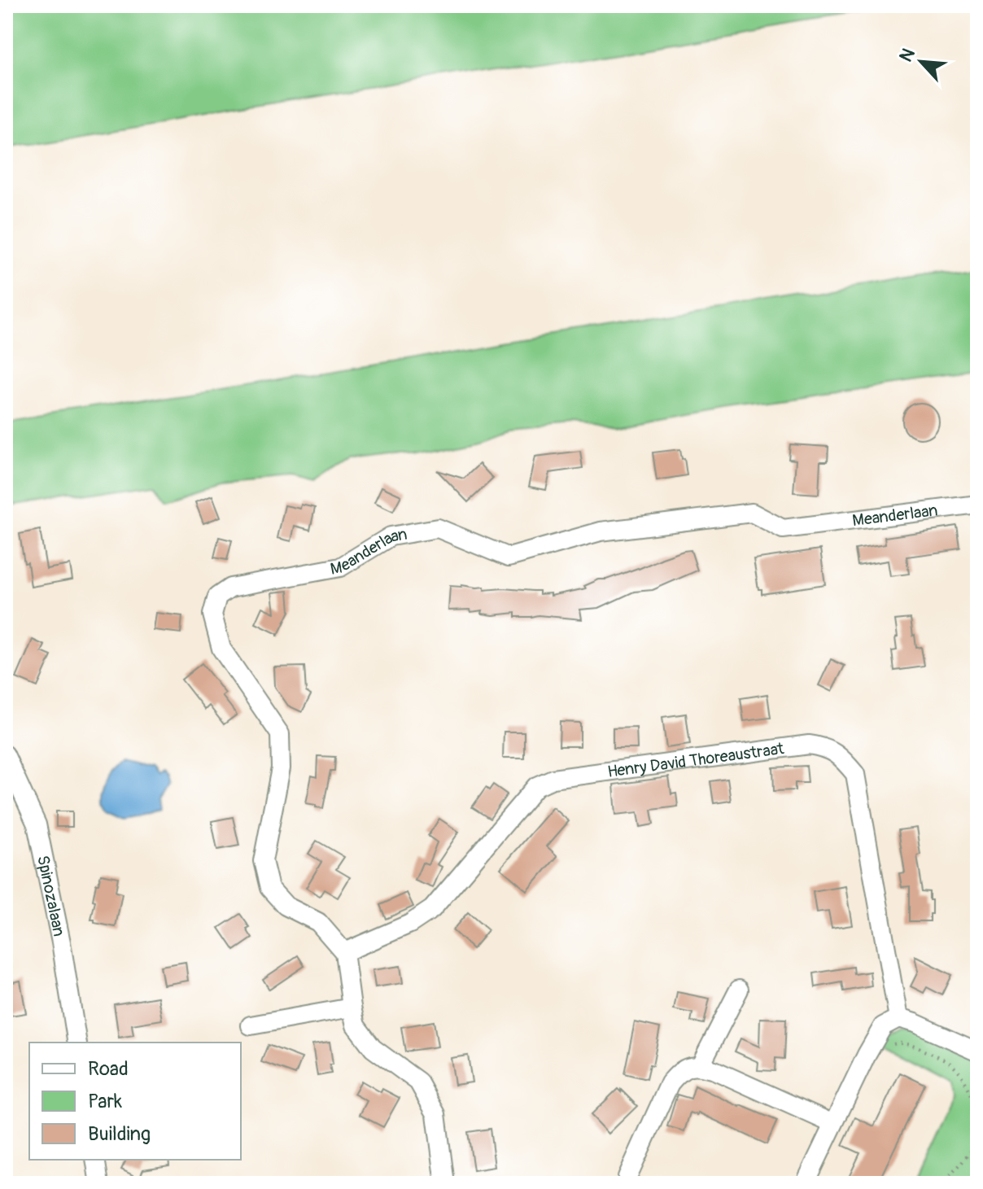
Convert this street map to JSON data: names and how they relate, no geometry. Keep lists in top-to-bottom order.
{
  "streets": {
    "street": ["Meanderlaan", "Henry David Thoreaustraat", "Spinozalaan"]
  },
  "crossings": [
    ["Meanderlaan", "Henry David Thoreaustraat"]
  ],
  "legend": ["Road", "Park", "Building"],
  "north": "top left"
}
